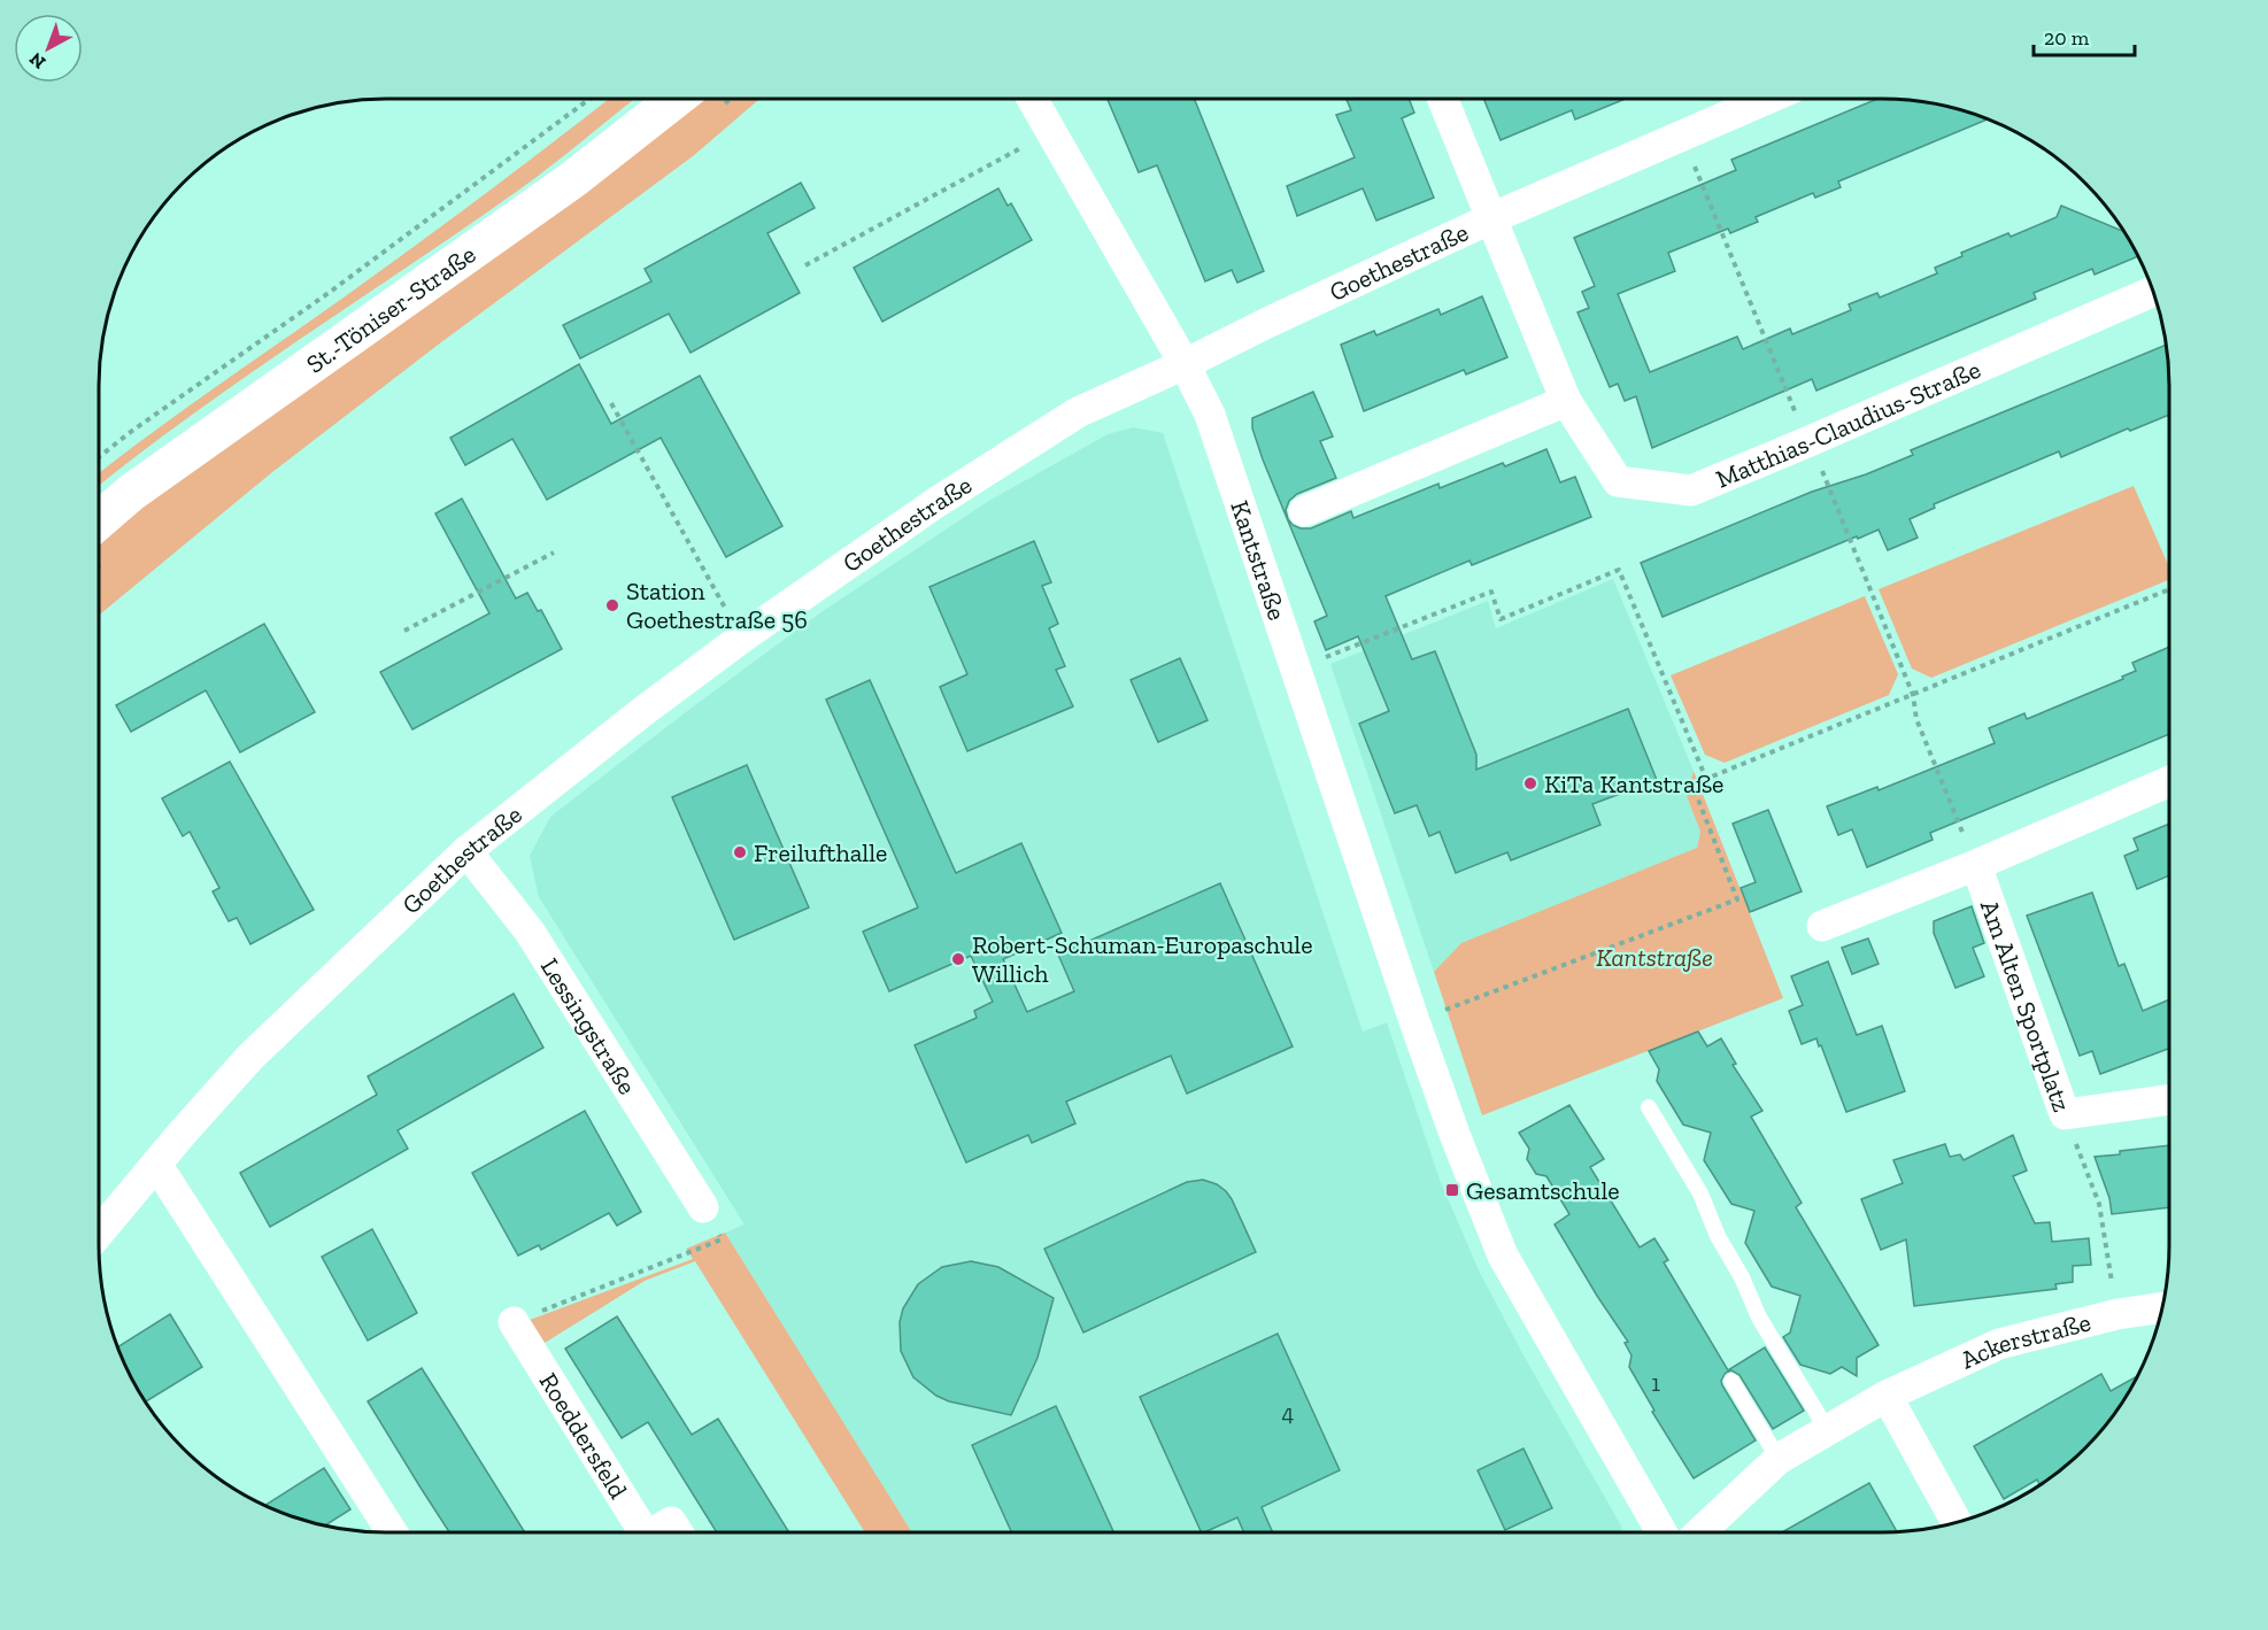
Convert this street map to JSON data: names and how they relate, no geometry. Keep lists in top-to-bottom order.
{
  "streets": {
    "main road": ["St.-Töniser-Straße"],
    "street": [
      "Goethestraße",
      "Matthias-Claudius-Straße",
      "Kantstraße",
      "Am Alten Sportplatz",
      "Lessingstraße",
      "Ackerstraße",
      "Roeddersfeld"
    ]
  },
  "crossings": [
    ["Goethestraße", "Matthias-Claudius-Straße"],
    ["Goethestraße", "Kantstraße"],
    ["Goethestraße", "Lessingstraße"]
  ],
  "parks": ["Kantstraße"],
  "places": {
    "other": [
      "Station Goethestraße 56",
      "KiTa Kantstraße",
      "Freilufthalle",
      "Robert-Schuman-Europaschule Willich"
    ],
    "transit": ["Gesamtschule"]
  },
  "house_numbers": ["1", "4"],
  "scale_bar": "20 m",
  "north": "bottom left"
}
